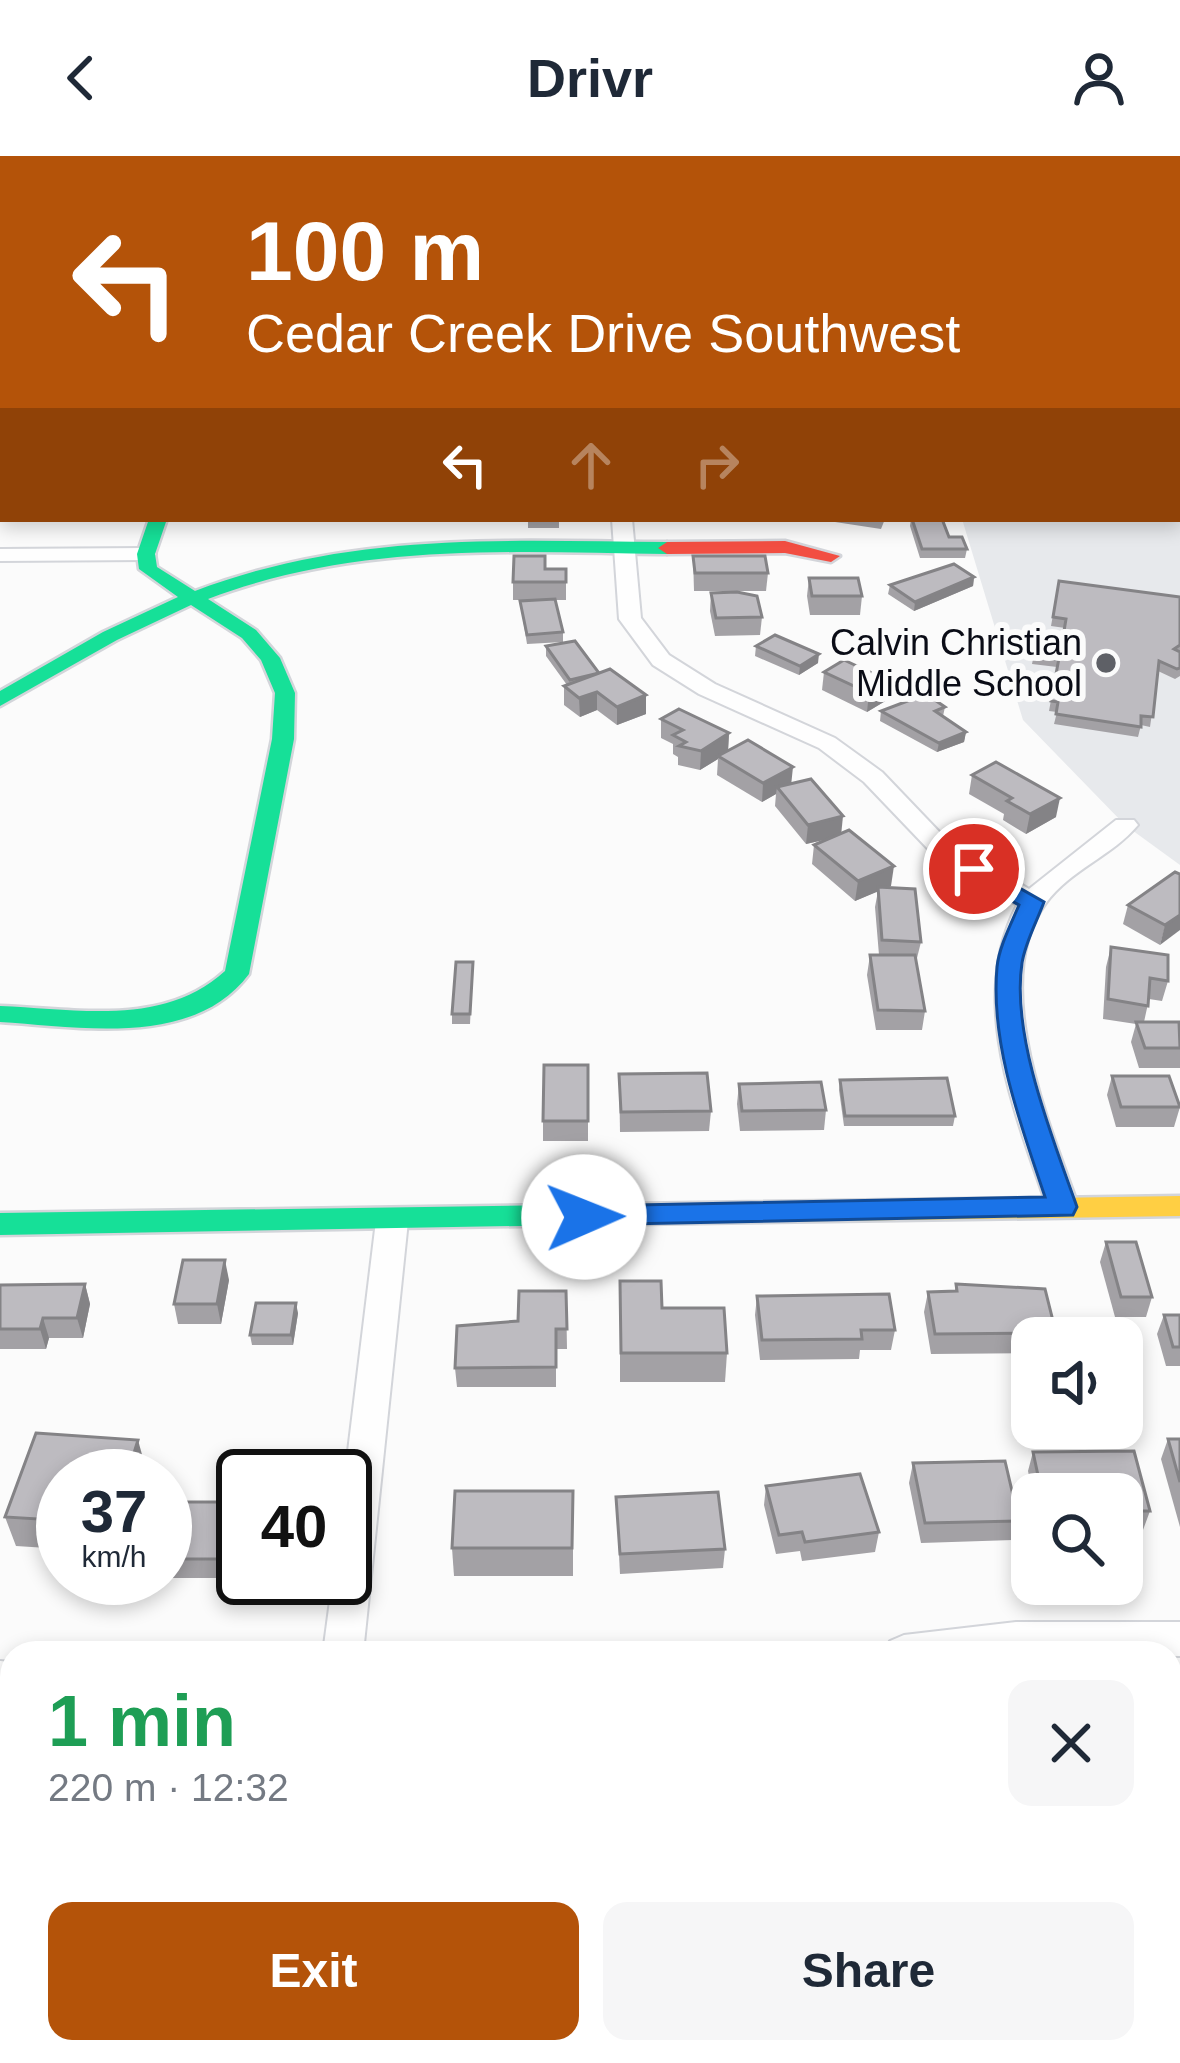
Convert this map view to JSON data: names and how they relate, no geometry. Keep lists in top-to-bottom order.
{
  "places": ["Calvin Christian Middle School"],
  "page": {
    "header": "Drivr",
    "turn": ["100 m", "Cedar Creek Drive Southwest"],
    "speed": "37 km/h",
    "limit": "40",
    "heading": ["1 min", "220 m · 12:32"],
    "buttons": ["Exit", "Share"]
  }
}
